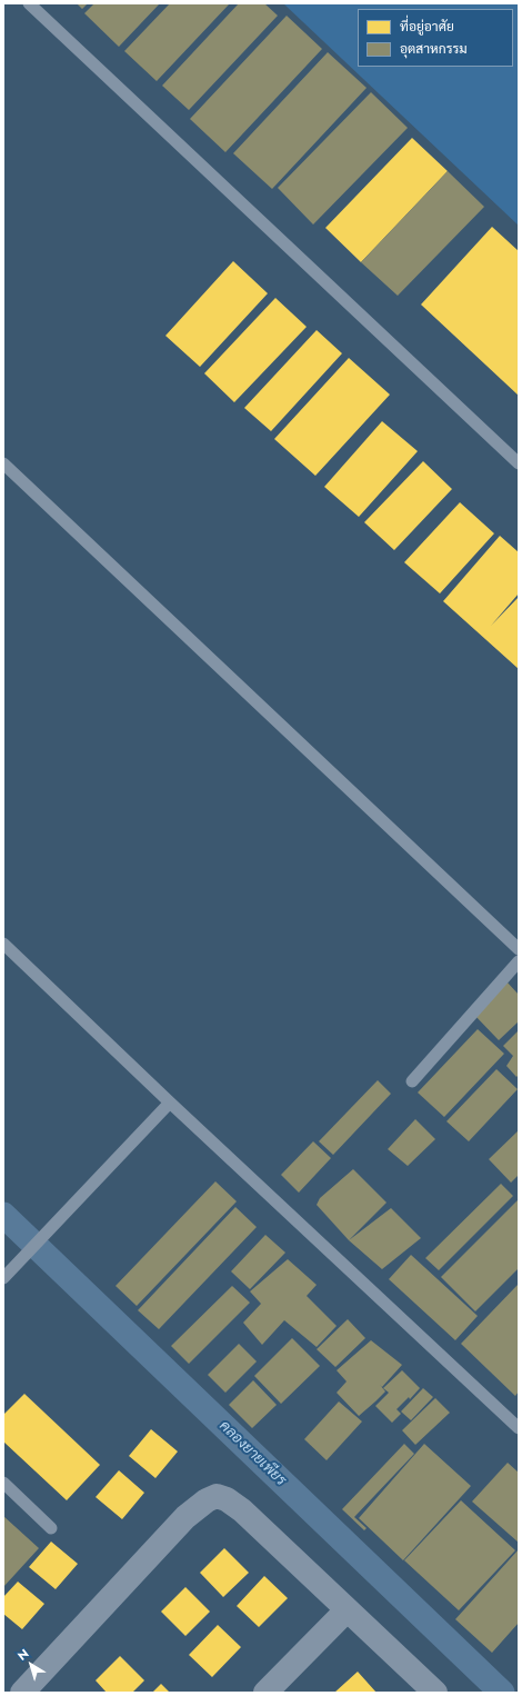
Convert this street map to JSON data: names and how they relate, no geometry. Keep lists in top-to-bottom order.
{
  "water": ["คลองยายเพียร"],
  "legend": ["ที่อยู่อาศัย", "อุตสาหกรรม"],
  "north": "top left"
}
